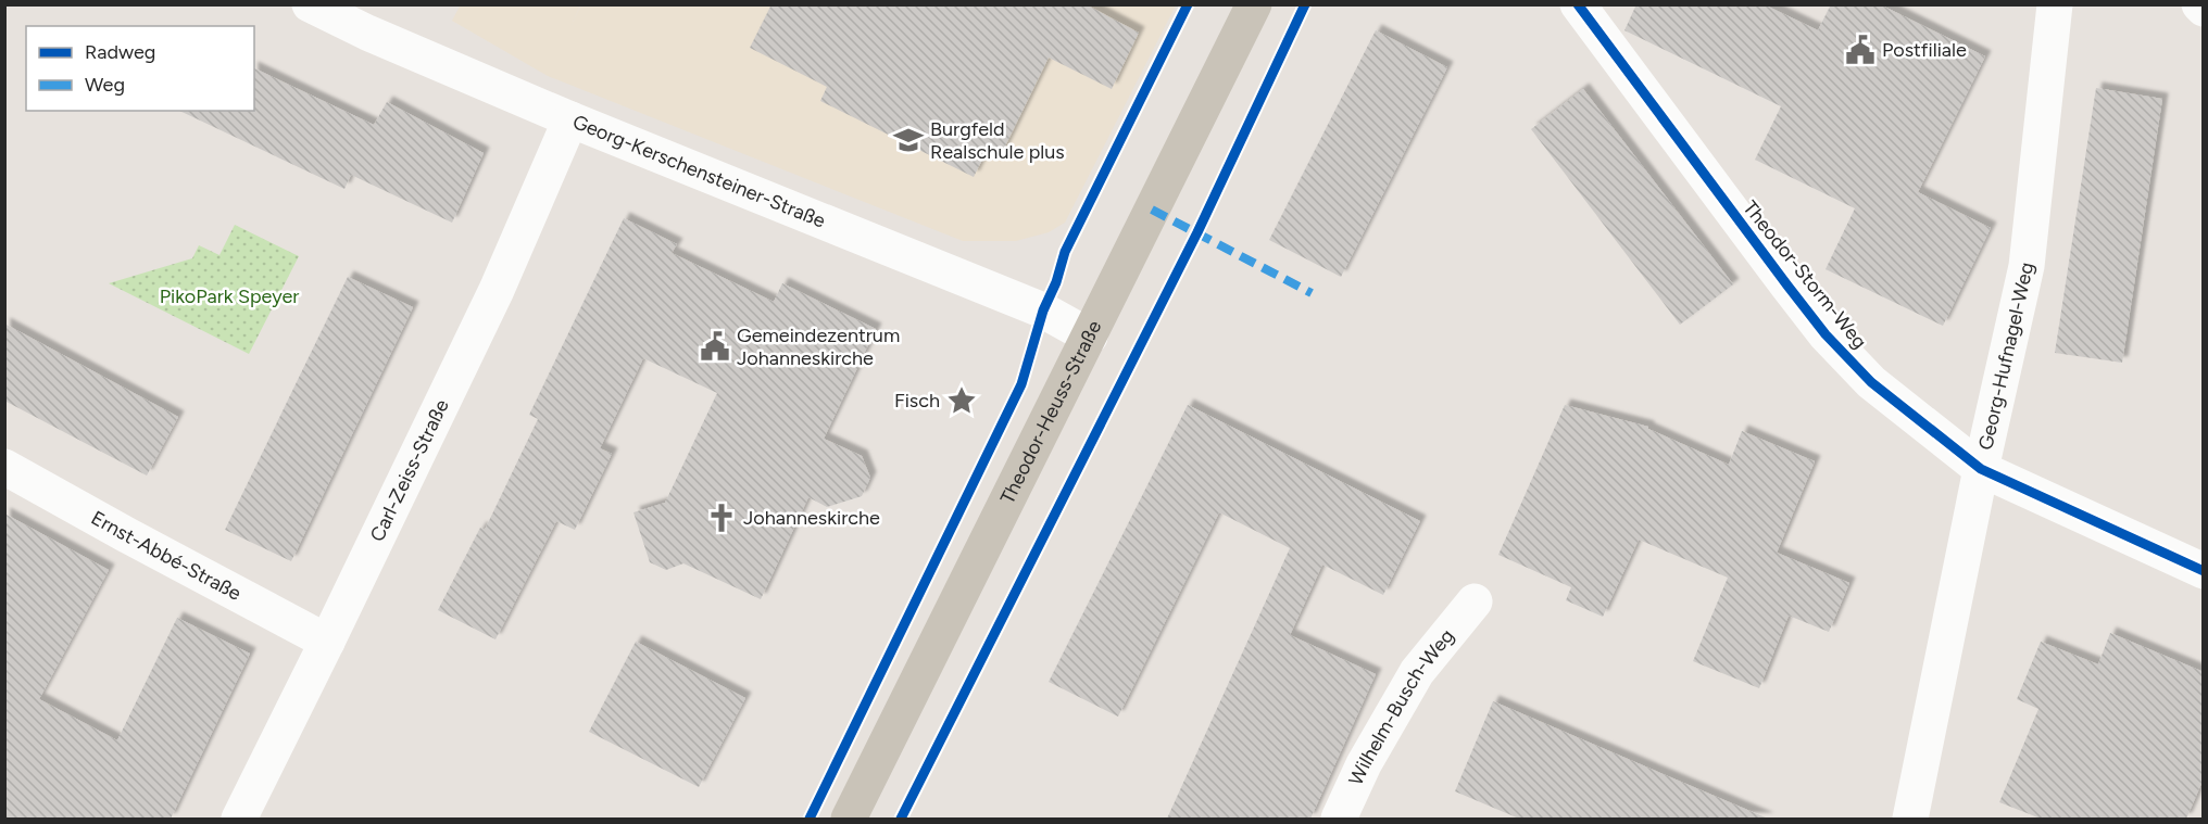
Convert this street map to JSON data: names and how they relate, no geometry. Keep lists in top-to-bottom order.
{
  "streets": {
    "main road": ["Theodor-Heuss-Straße"],
    "street": [
      "Georg-Kerschensteiner-Straße",
      "Theodor-Storm-Weg",
      "Georg-Hufnagel-Weg",
      "Carl-Zeiss-Straße",
      "Ernst-Abbé-Straße",
      "Wilhelm-Busch-Weg"
    ]
  },
  "crossings": [
    ["Georg-Kerschensteiner-Straße", "Theodor-Heuss-Straße"],
    ["Georg-Kerschensteiner-Straße", "Carl-Zeiss-Straße"],
    ["Theodor-Storm-Weg", "Georg-Hufnagel-Weg"],
    ["Carl-Zeiss-Straße", "Ernst-Abbé-Straße"]
  ],
  "parks": ["PikoPark Speyer"],
  "places": {
    "public building": ["Postfiliale", "Gemeindezentrum Johanneskirche"],
    "school or university": ["Burgfeld Realschule plus"],
    "place": ["Fisch"],
    "church": ["Johanneskirche"]
  },
  "legend": ["Radweg", "Weg"]
}
